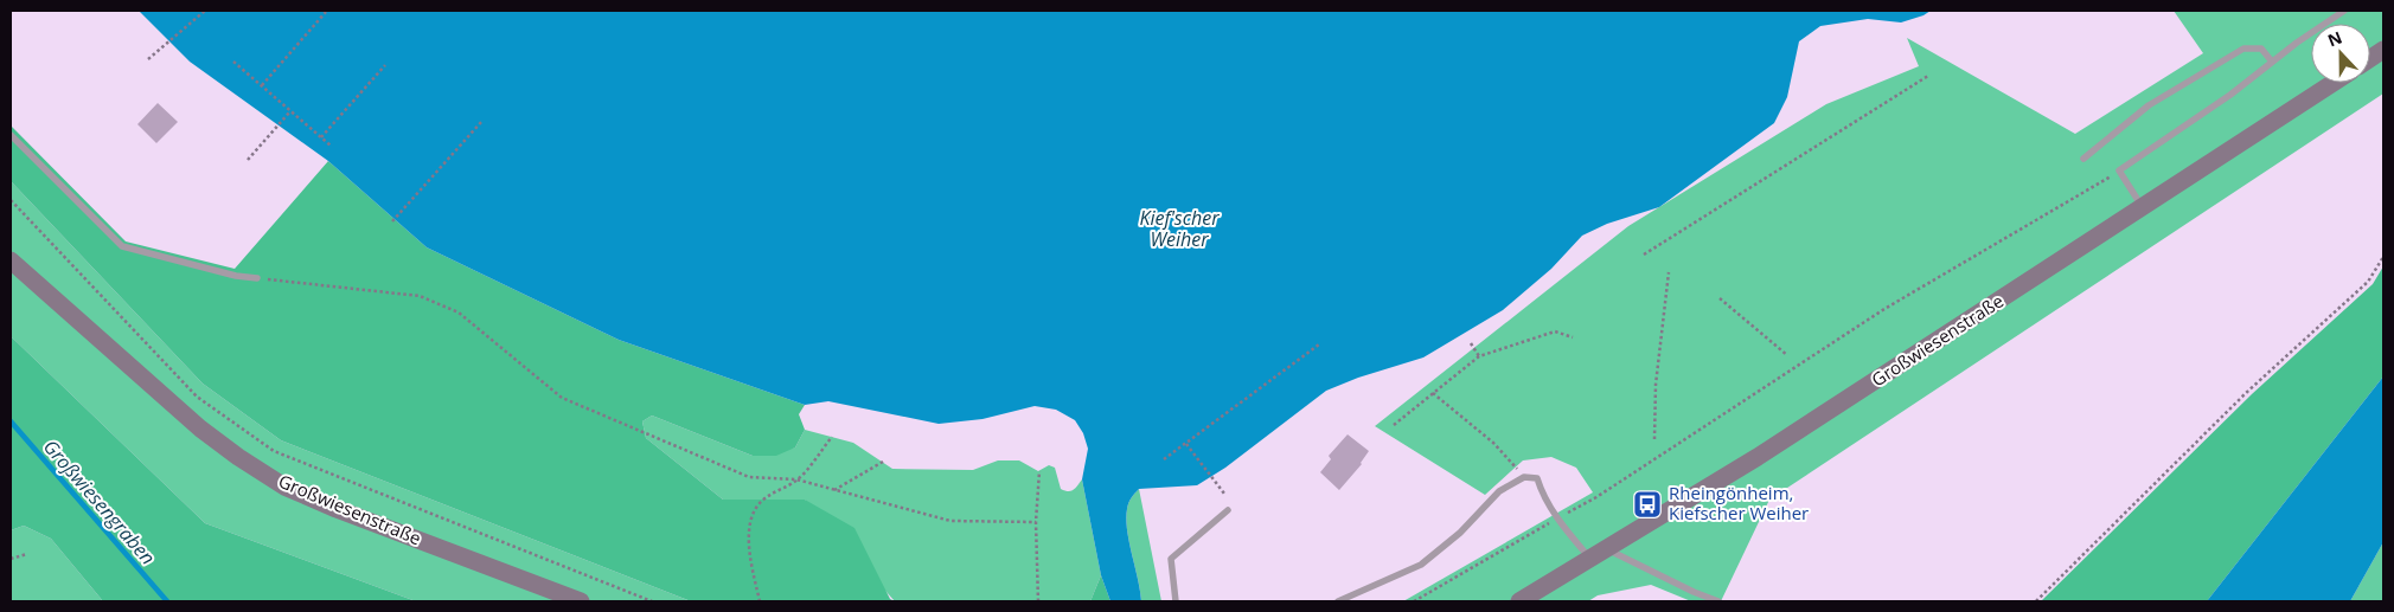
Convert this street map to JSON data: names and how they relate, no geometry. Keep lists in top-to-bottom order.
{
  "streets": {
    "street": ["Großwiesenstraße"]
  },
  "water": ["Kief'scher Weiher", "Großwiesengraben"],
  "places": {
    "bus stop": ["Rheingönheim, Kiefscher Weiher"]
  },
  "north": "top"
}
